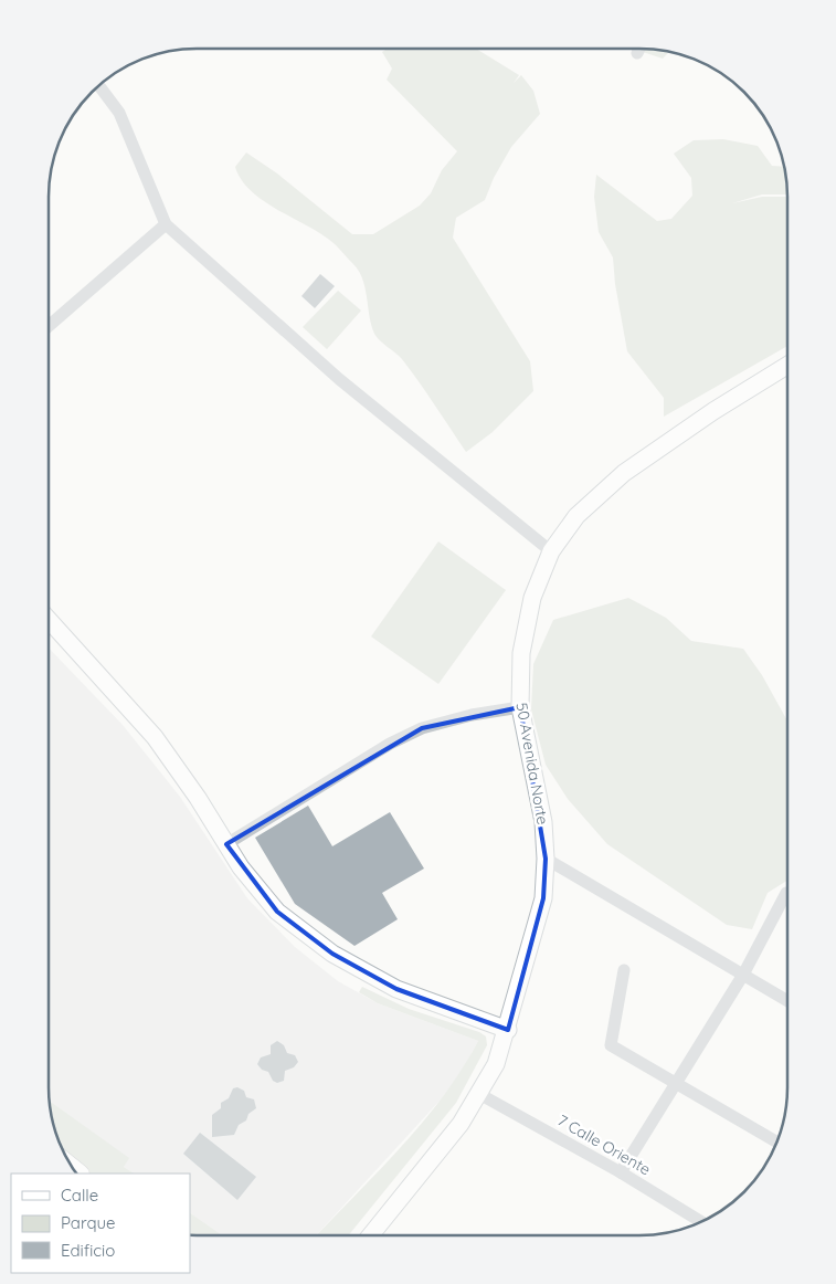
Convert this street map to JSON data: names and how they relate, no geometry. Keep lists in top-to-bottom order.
{
  "streets": {
    "street": ["50 Avenida Norte", "7 Calle Oriente"]
  },
  "crossings": [
    ["50 Avenida Norte", "7 Calle Oriente"]
  ],
  "legend": ["Calle", "Parque", "Edificio"]
}
